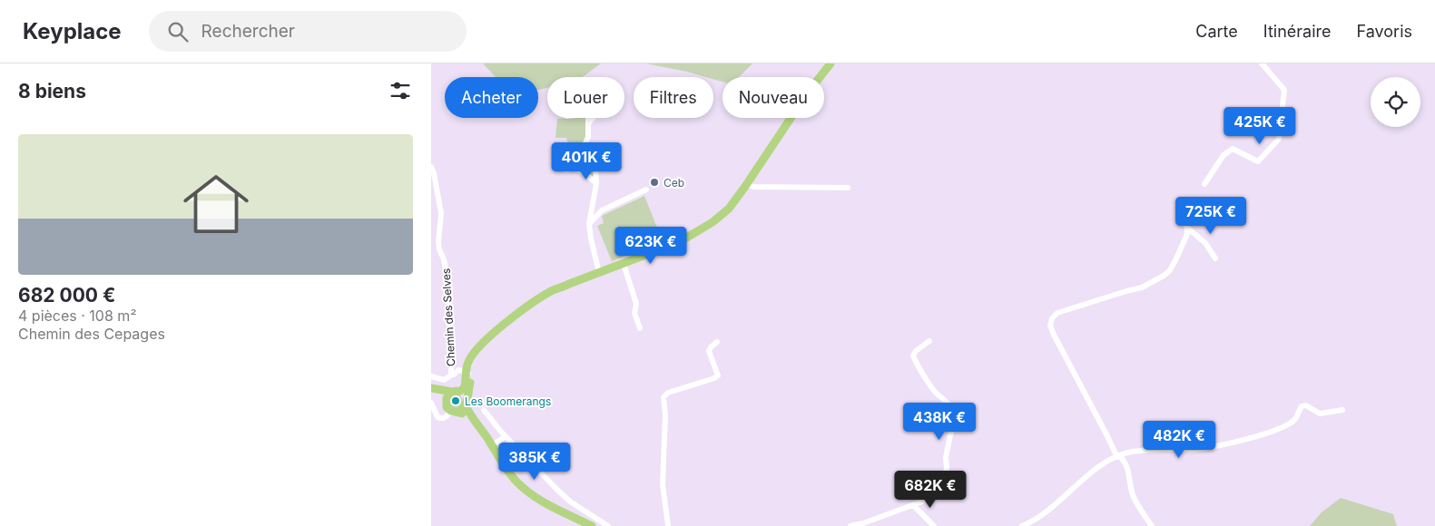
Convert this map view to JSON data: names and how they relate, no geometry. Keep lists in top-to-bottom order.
{
  "streets": {
    "street": ["Chemin des Selves"]
  },
  "places": ["Ceb", "Les Boomerangs"],
  "page": {
    "header": "Keyplace",
    "search": "Rechercher",
    "nav": ["Carte", "Itinéraire", "Favoris"],
    "heading": "8 biens",
    "chip": [
      "Acheter",
      "Louer",
      "Filtres",
      "Nouveau"
    ],
    "price": [
      "425K €",
      "401K €",
      "725K €",
      "623K €",
      "438K €",
      "482K €",
      "385K €",
      "682K €"
    ],
    "list": [
      {
        "name": "682 000 €",
        "note": "4 pièces · 108 m² · Chemin des Cepages"
      }
    ]
  }
}
